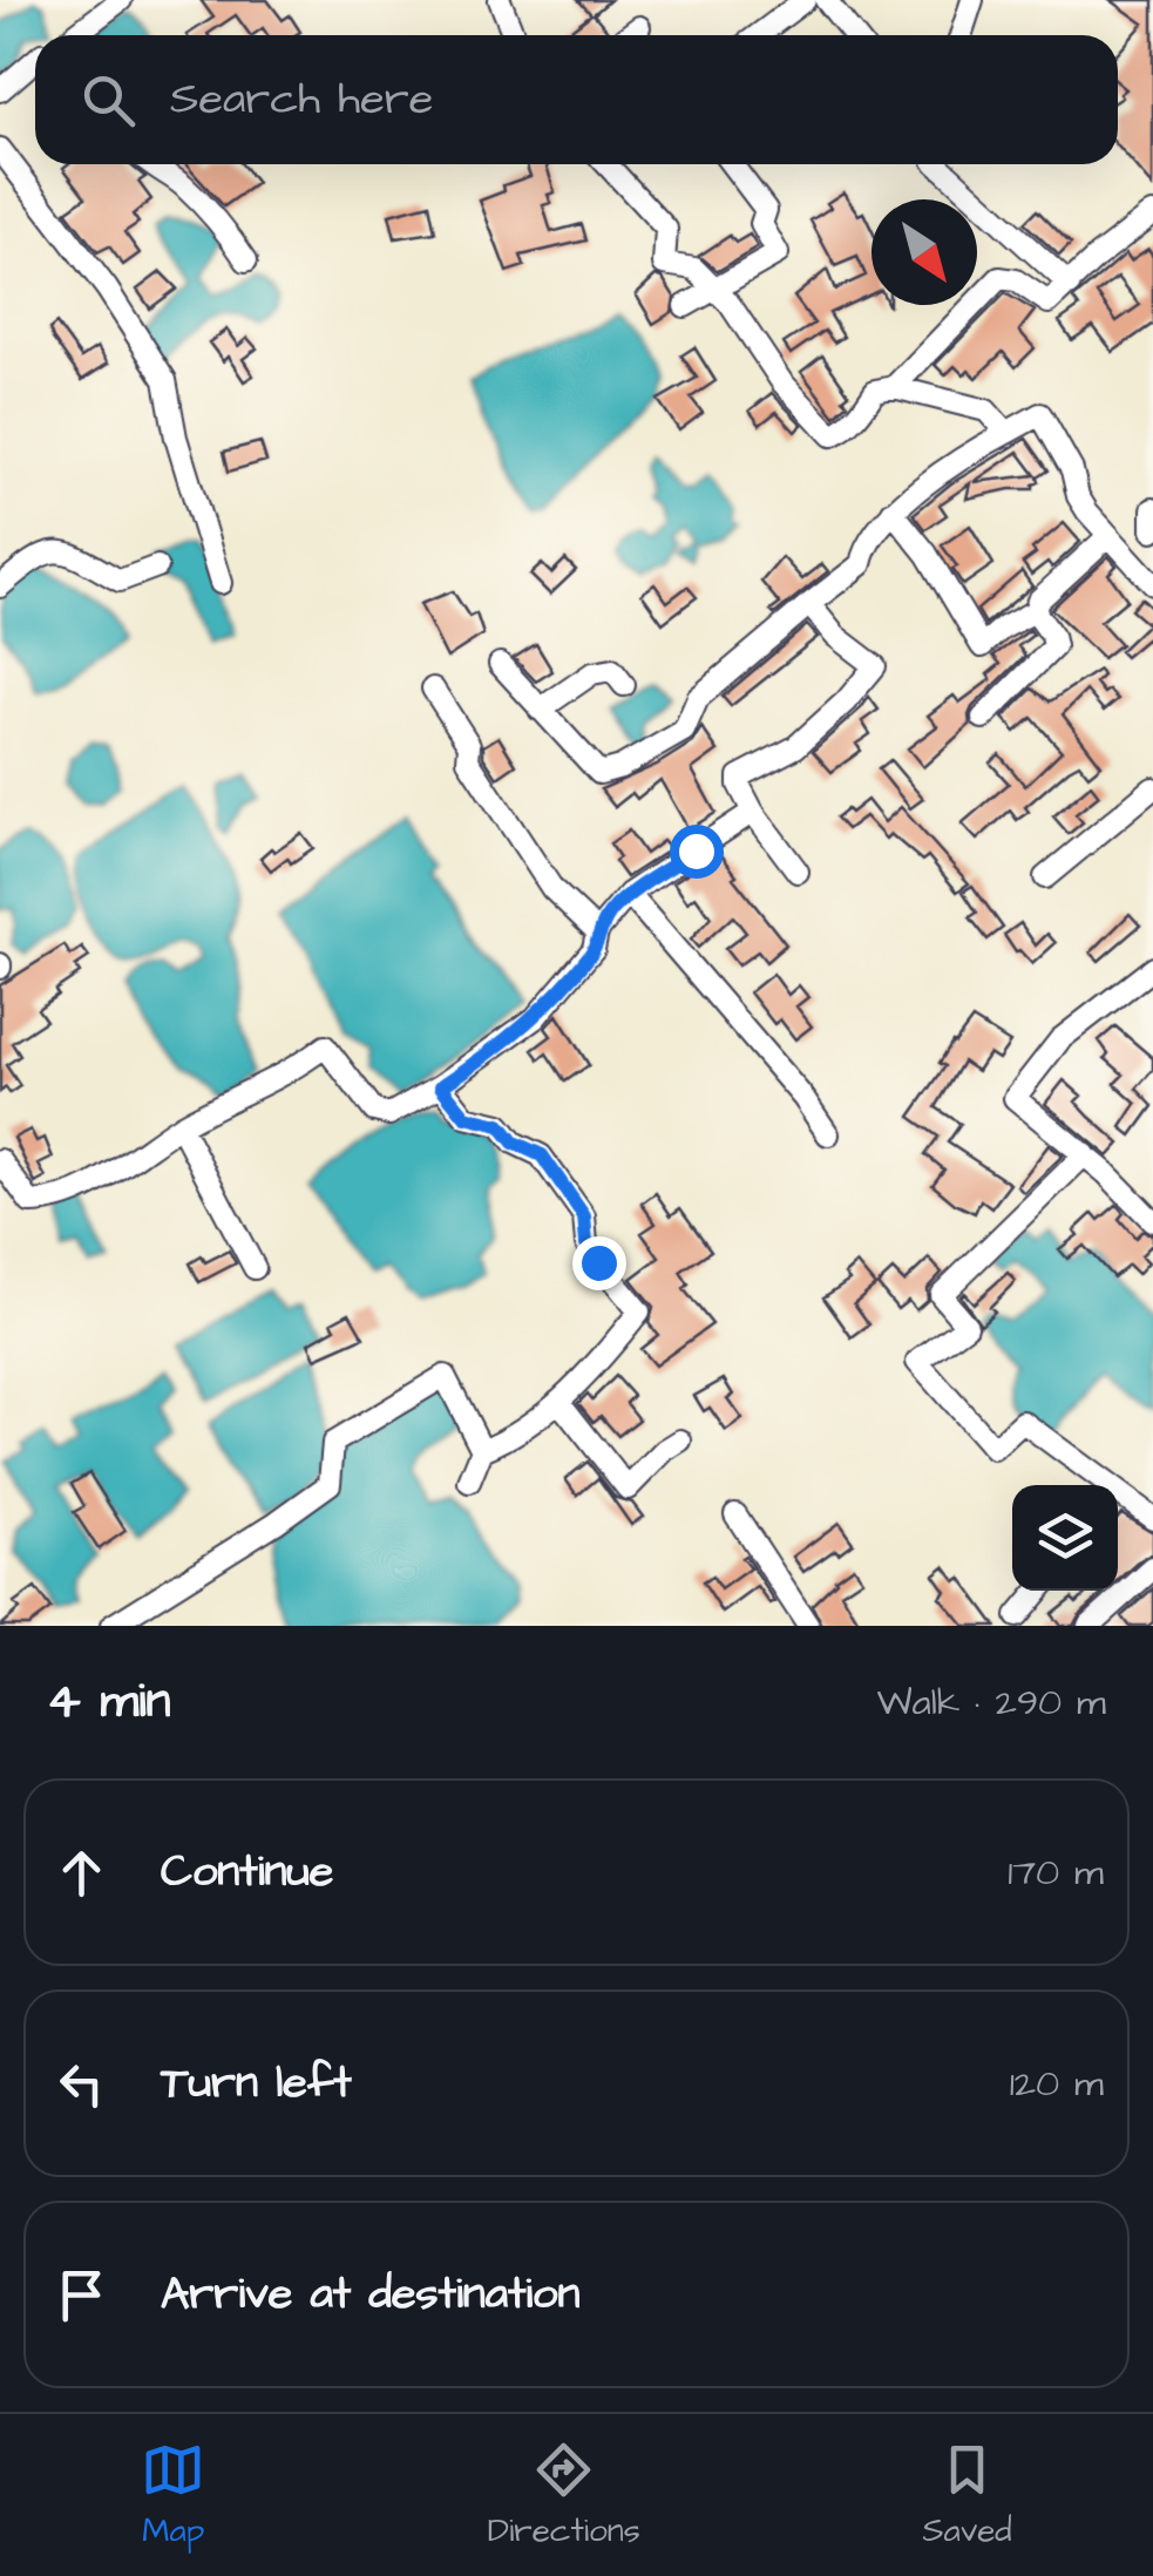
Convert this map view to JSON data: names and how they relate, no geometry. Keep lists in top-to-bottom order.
{
  "north": "bottom right",
  "page": {
    "search": "Search here",
    "heading": ["4 min", "Walk · 290 m"],
    "list": [
      ["Continue", "170 m"],
      ["Turn left", "120 m"],
      "Arrive at destination"
    ],
    "nav": ["Map", "Directions", "Saved"]
  }
}
